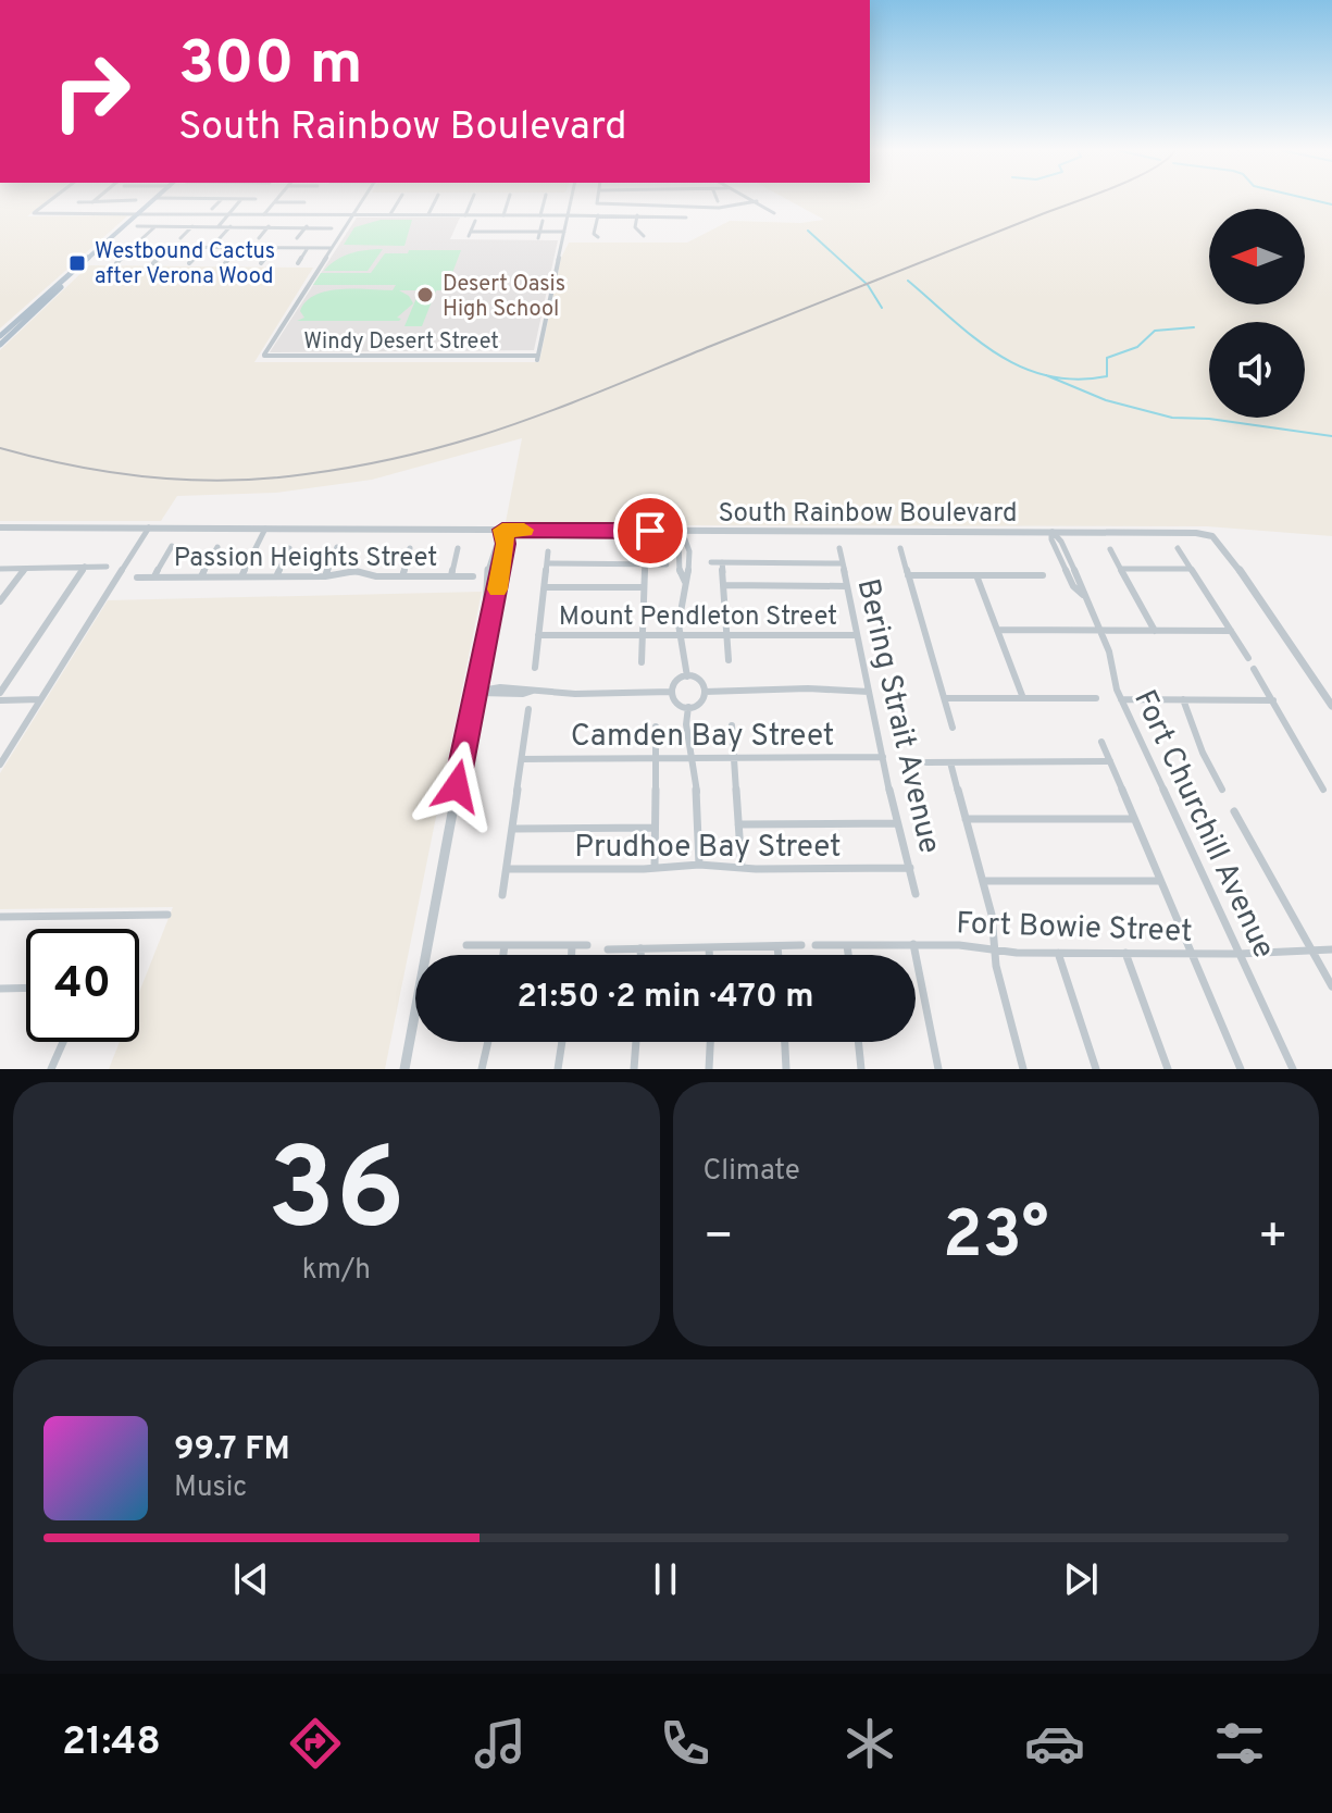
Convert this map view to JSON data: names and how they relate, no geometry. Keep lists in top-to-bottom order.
{
  "streets": {
    "street": [
      "Windy Desert Street",
      "South Rainbow Boulevard",
      "Passion Heights Street",
      "Mount Pendleton Street",
      "Bering Strait Avenue",
      "Camden Bay Street",
      "Fort Churchill Avenue",
      "Prudhoe Bay Street",
      "Fort Bowie Street"
    ]
  },
  "crossings": [
    ["South Rainbow Boulevard", "Fort Churchill Avenue"],
    ["Mount Pendleton Street", "Bering Strait Avenue"],
    ["Bering Strait Avenue", "Camden Bay Street"],
    ["Bering Strait Avenue", "Prudhoe Bay Street"],
    ["Fort Churchill Avenue", "Fort Bowie Street"]
  ],
  "places": {
    "transit": ["Westbound Cactus after Verona Wood"],
    "other": ["Desert Oasis High School"]
  },
  "north": "left",
  "page": {
    "turn": ["300 m", "South Rainbow Boulevard"],
    "limit": "40",
    "trip": "21:50 · 2 min · 470 m",
    "tile": [
      ["36", "km/h"],
      "Climate"
    ],
    "heat": ["−", "23°", "+"],
    "song": ["99.7 FM", "Music"],
    "tabs": "21:48"
  }
}
